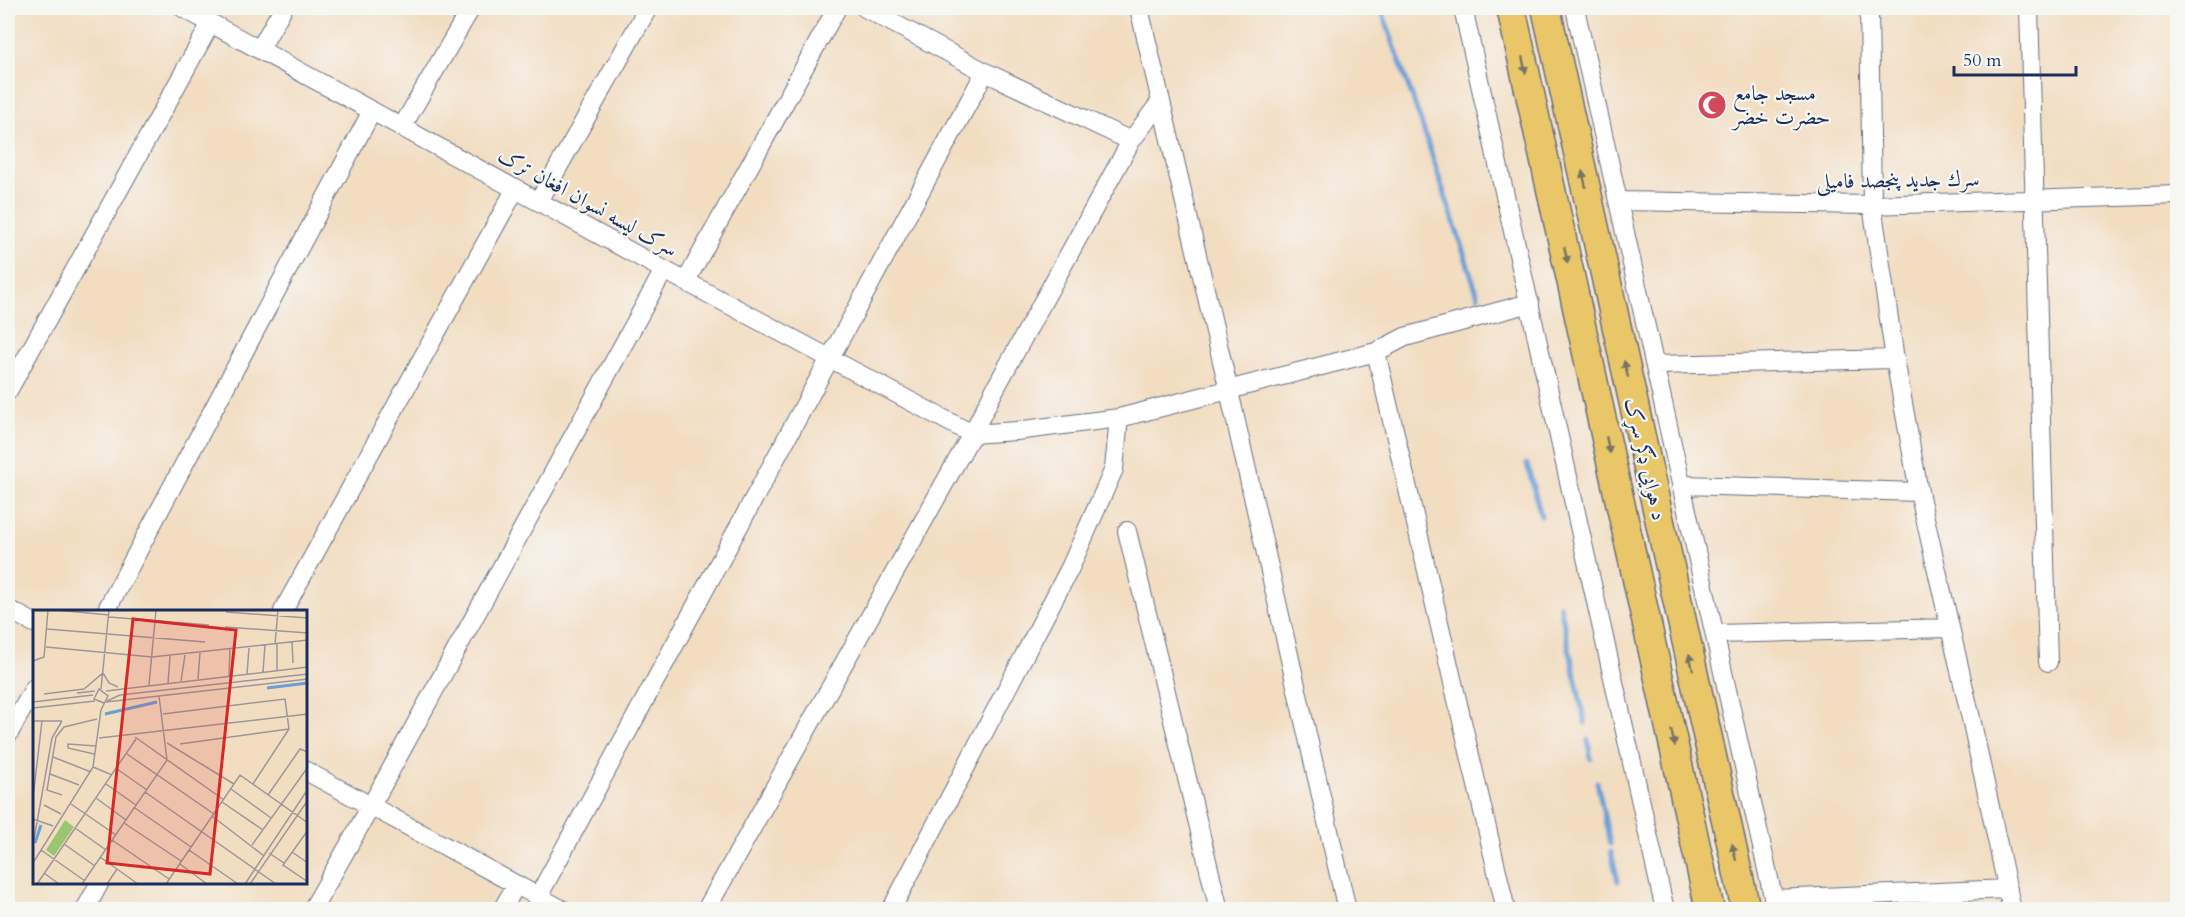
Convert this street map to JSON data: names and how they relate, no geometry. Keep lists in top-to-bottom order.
{
  "streets": {
    "main road": ["د هوایی ډګر سړک"],
    "street": ["سرك جدید پنجصد فامیلی", "سرک لیسه نسوان افغان‌ ترک"]
  },
  "places": {
    "mosque": ["مسجد جامع حضرت خضر"]
  },
  "scale_bar": "50 m"
}
